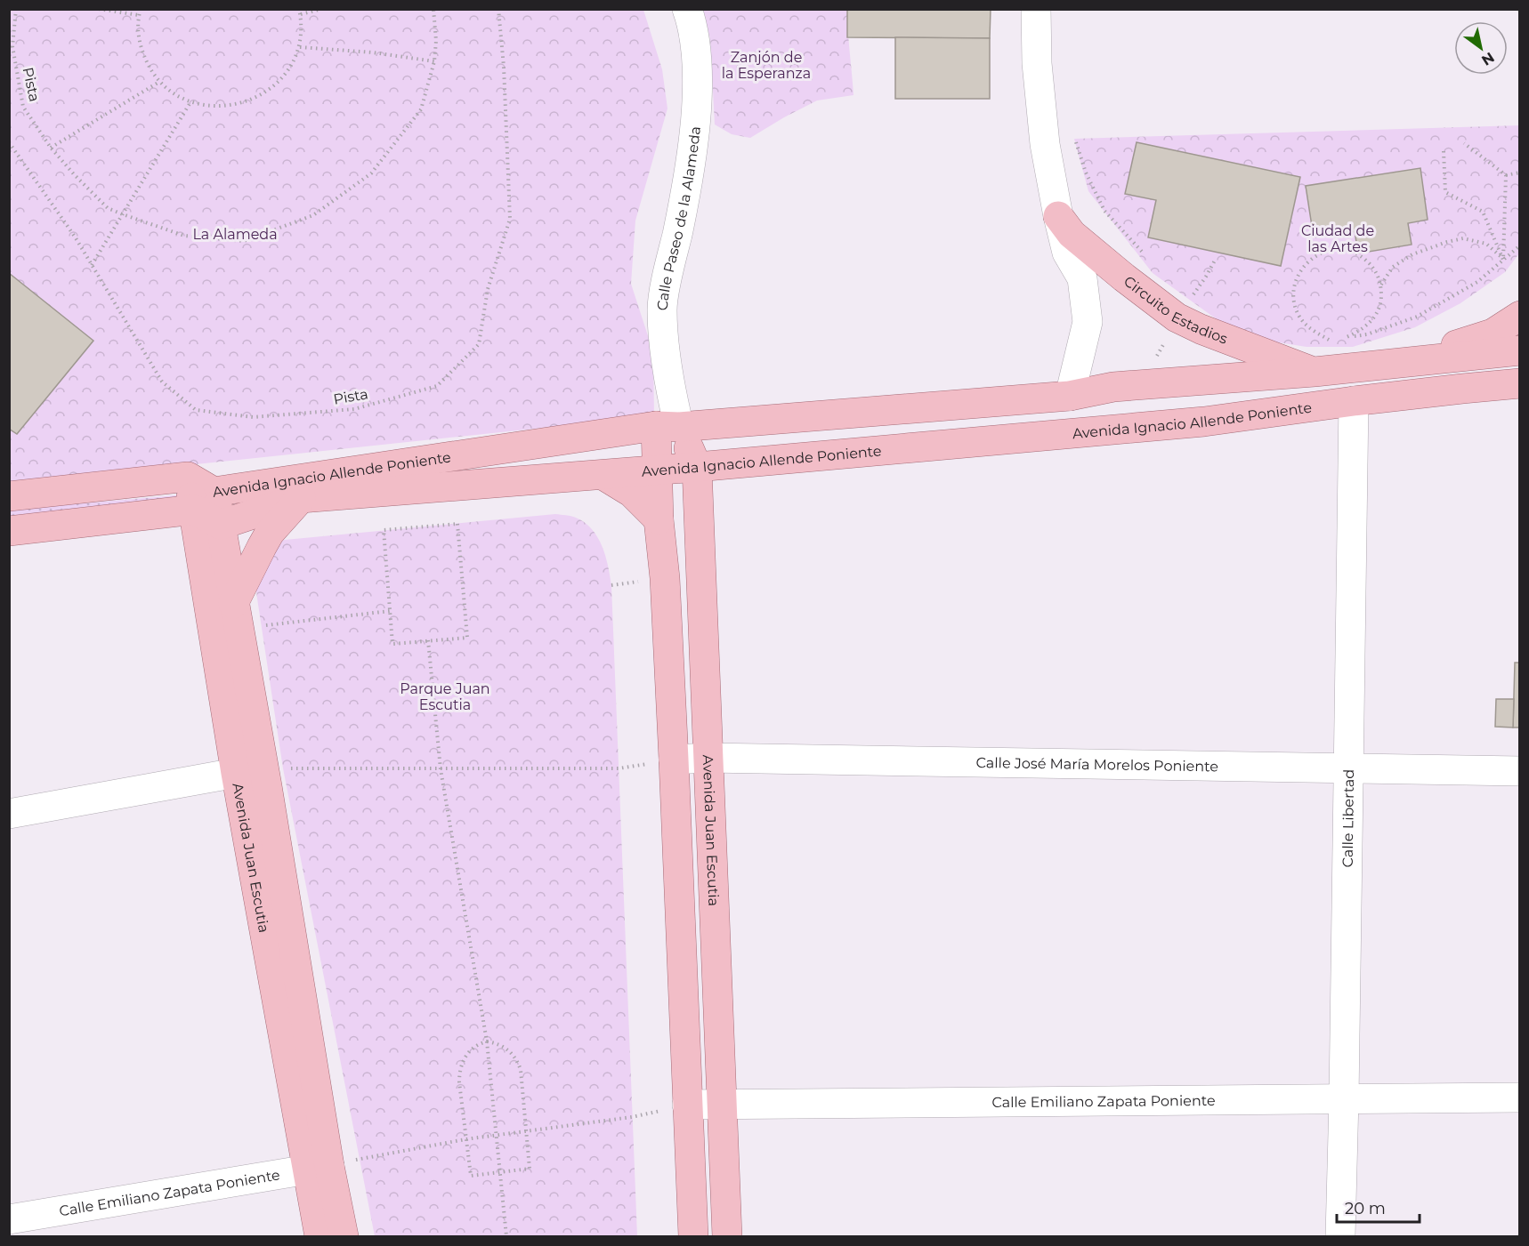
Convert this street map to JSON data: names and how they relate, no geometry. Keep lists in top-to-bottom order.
{
  "streets": {
    "main road": ["Circuito Estadios", "Avenida Ignacio Allende Poniente", "Avenida Juan Escutia"],
    "street": [
      "Calle Paseo de la Alameda",
      "Calle José María Morelos Poniente",
      "Calle Libertad",
      "Calle Emiliano Zapata Poniente"
    ],
    "path": ["Pista"]
  },
  "crossings": [
    ["Calle Paseo de la Alameda", "Avenida Ignacio Allende Poniente"],
    ["Calle Paseo de la Alameda", "Avenida Juan Escutia"],
    ["Circuito Estadios", "Avenida Ignacio Allende Poniente"],
    ["Avenida Ignacio Allende Poniente", "Calle Libertad"],
    ["Avenida Ignacio Allende Poniente", "Avenida Juan Escutia"],
    ["Calle José María Morelos Poniente", "Calle Libertad"],
    ["Calle José María Morelos Poniente", "Avenida Juan Escutia"],
    ["Calle Libertad", "Calle Emiliano Zapata Poniente"],
    ["Avenida Juan Escutia", "Calle Emiliano Zapata Poniente"]
  ],
  "parks": [
    "Zanjón de la Esperanza",
    "Ciudad de las Artes",
    "La Alameda",
    "Parque Juan Escutia"
  ],
  "scale_bar": "20 m",
  "north": "bottom right"
}
